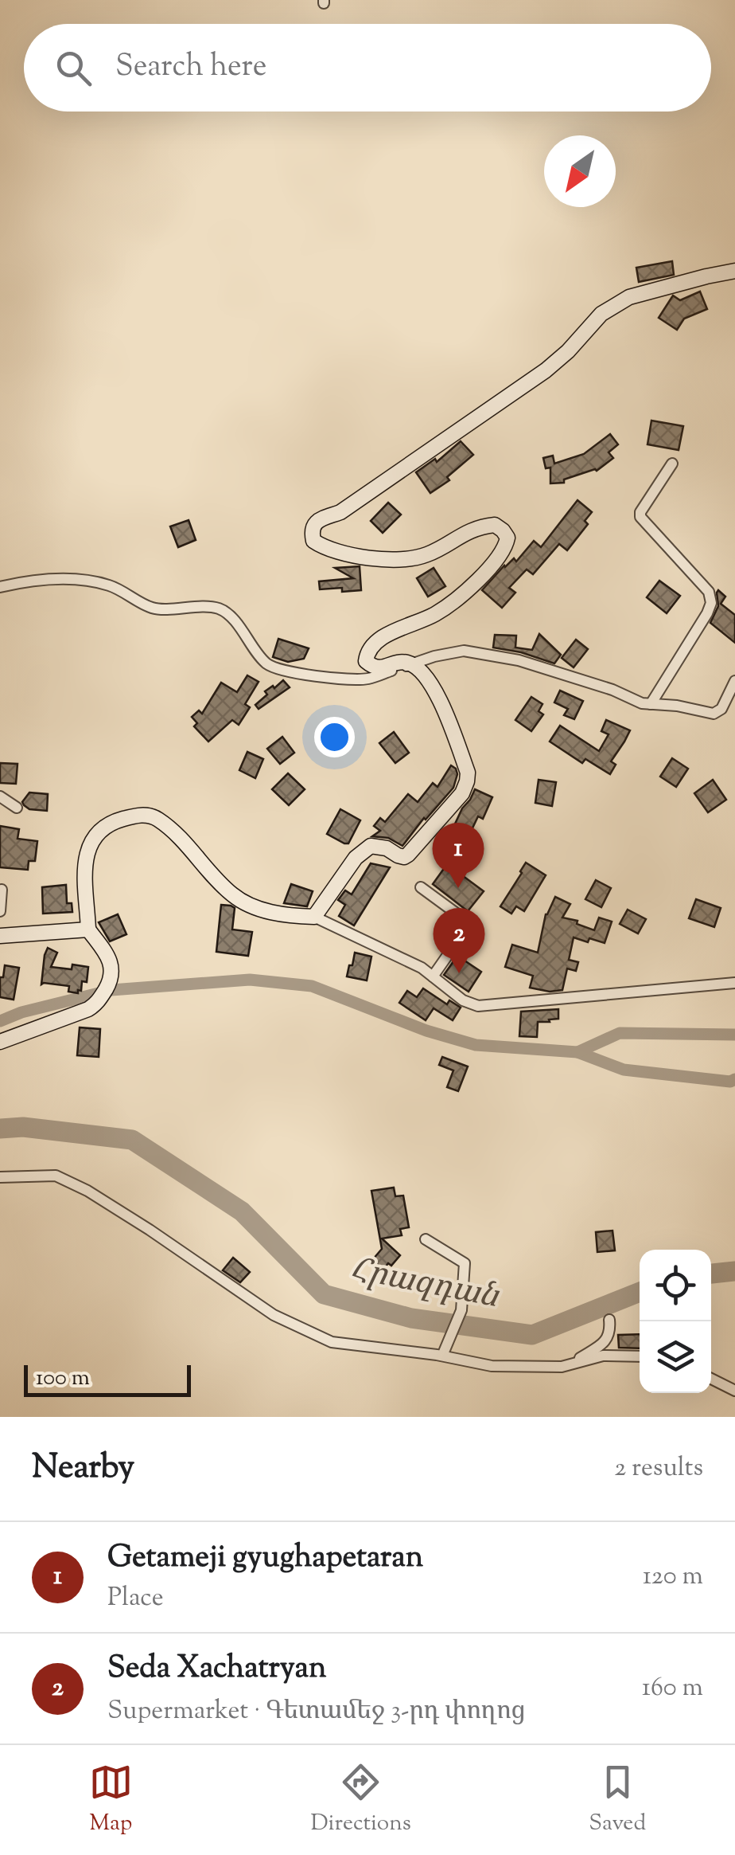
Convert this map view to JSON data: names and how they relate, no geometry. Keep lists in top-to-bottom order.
{
  "water": ["Հրազդան"],
  "scale_bar": "100 m",
  "north": "bottom left",
  "page": {
    "search": "Search here",
    "pins": ["1", "2"],
    "scale": "100 m",
    "heading": ["Nearby", "2 results"],
    "list": [
      {
        "mark": "1",
        "name": "Getameji gyughapetaran",
        "note": "Place",
        "value": "120 m"
      },
      {
        "mark": "2",
        "name": "Seda Xachatryan",
        "note": "Supermarket · Գետամեջ 3-րդ փողոց",
        "value": "160 m"
      }
    ],
    "nav": ["Map", "Directions", "Saved"]
  }
}
